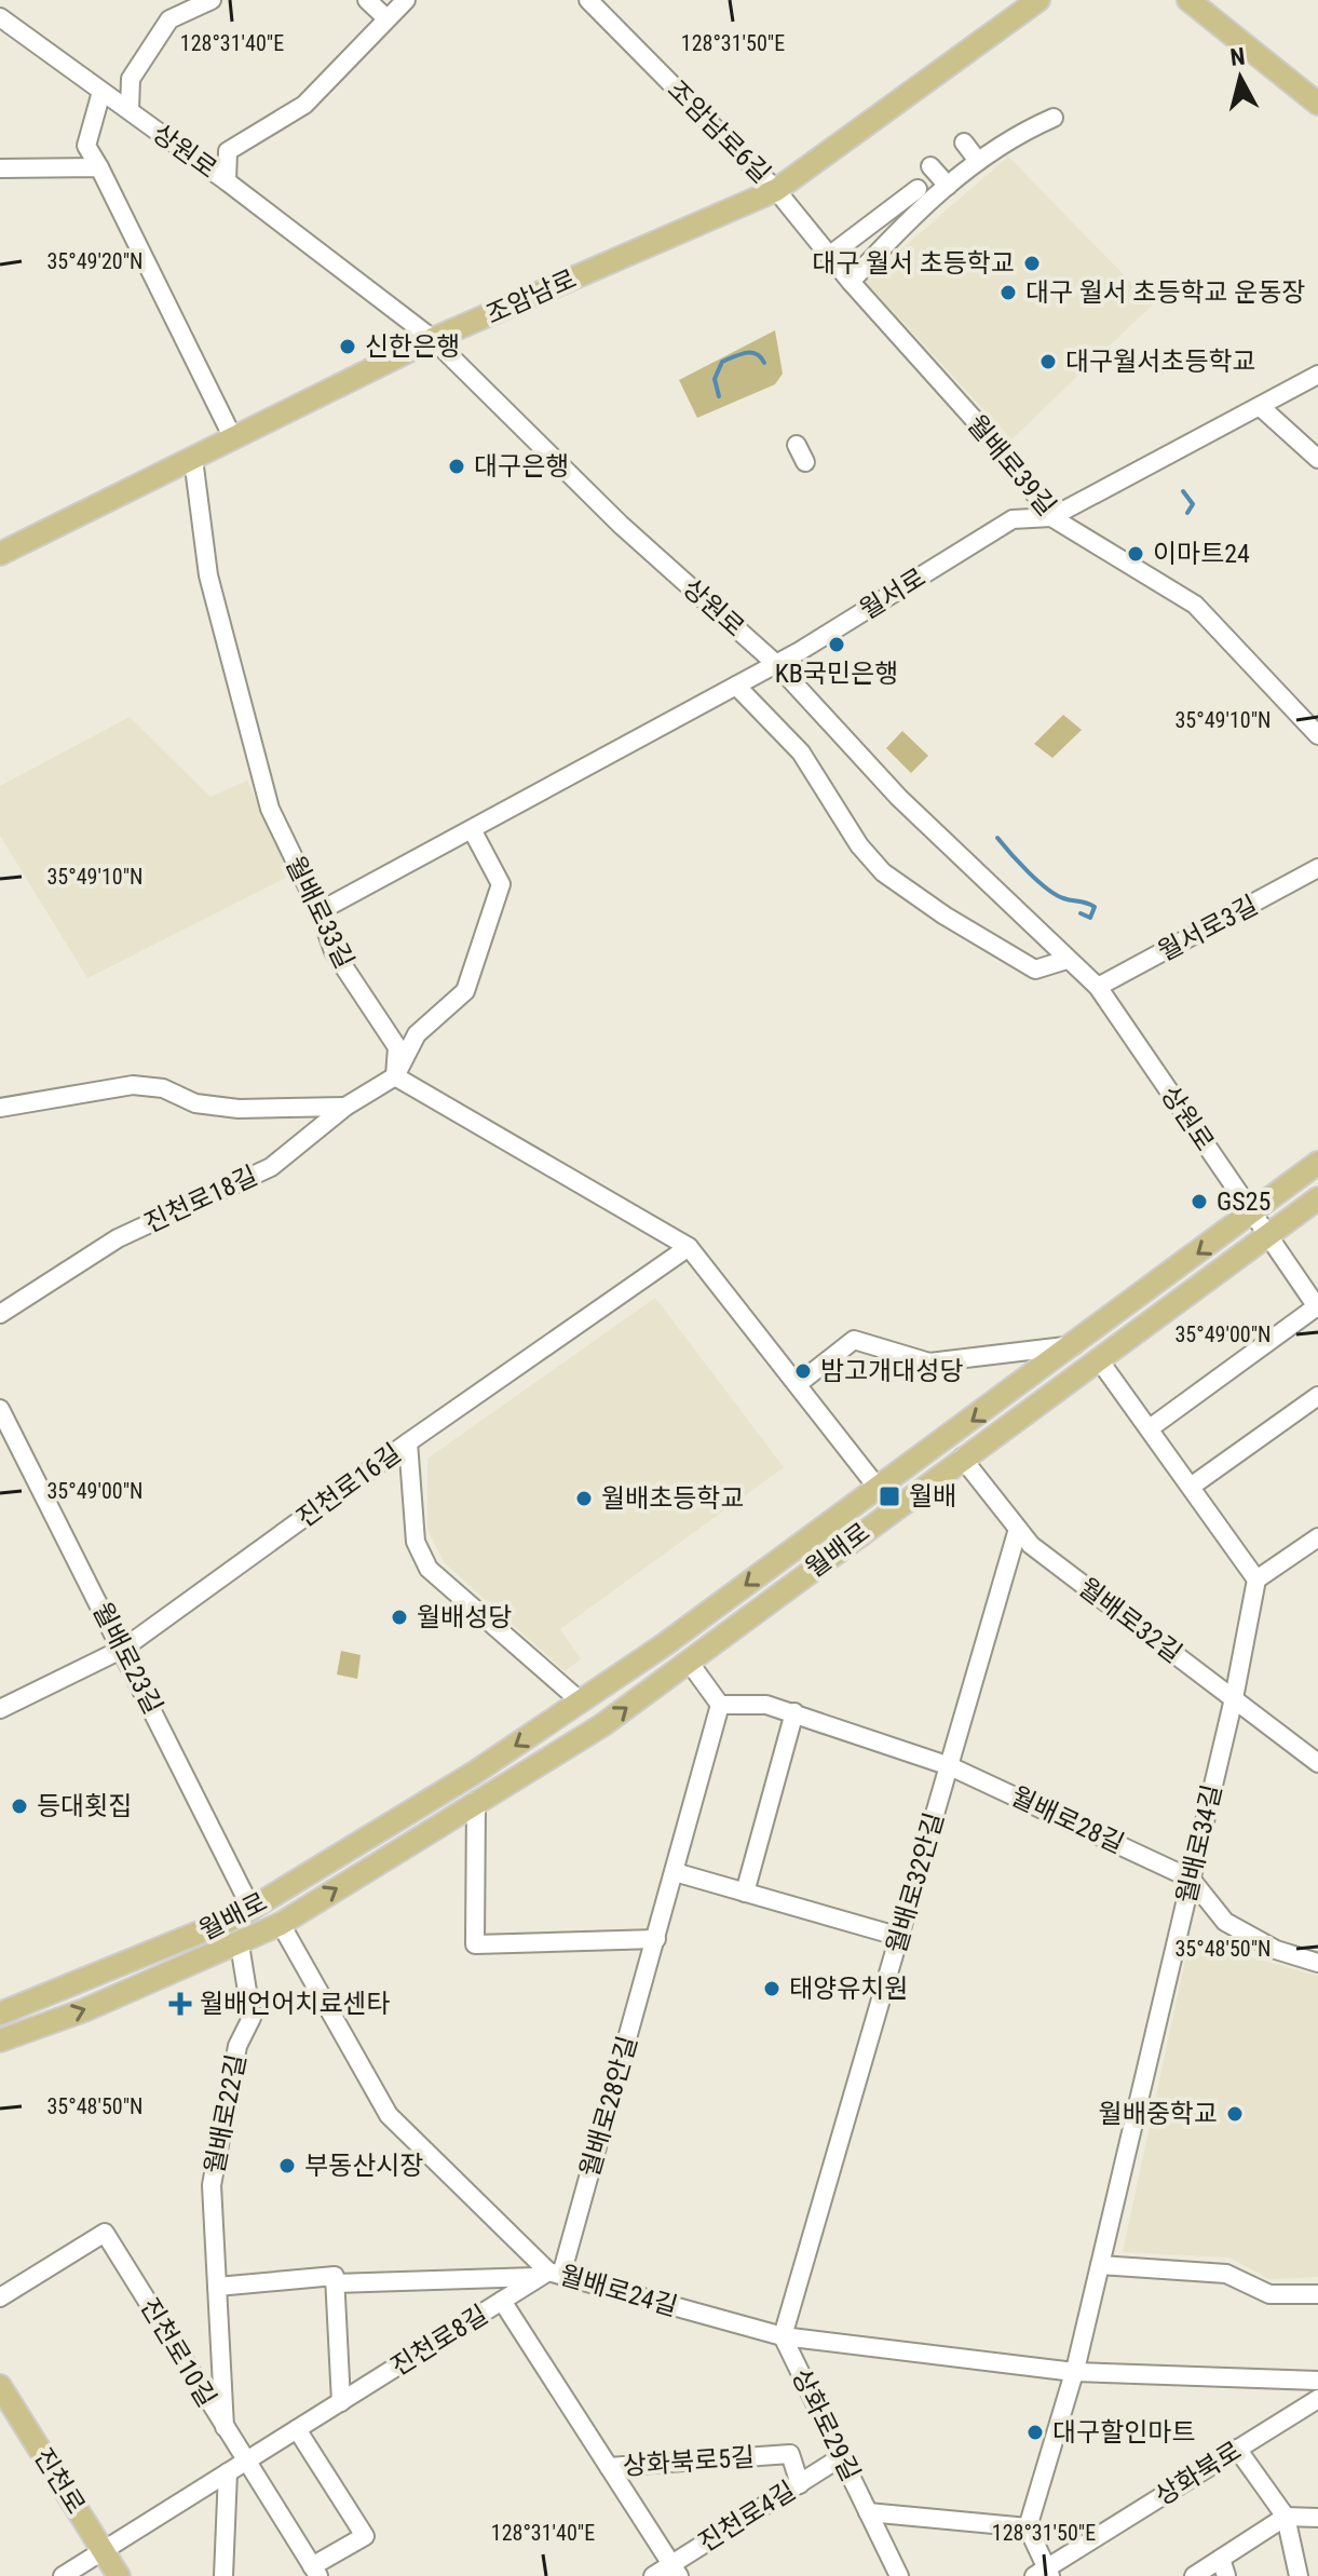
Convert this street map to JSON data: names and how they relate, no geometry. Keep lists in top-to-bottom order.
{
  "streets": {
    "main road": ["조암남로", "월배로", "진천로"],
    "street": [
      "조암남로6길",
      "상원로",
      "월배로39길",
      "월서로",
      "월배로33길",
      "월서로3길",
      "진천로18길",
      "진천로16길",
      "월배로32길",
      "월배로23길",
      "월배로28길",
      "월배로34길",
      "월배로32안길",
      "월배로28안길",
      "월배로22길",
      "월배로24길",
      "진천로8길",
      "진천로10길",
      "상화로29길",
      "상화북로5길",
      "상화북로",
      "진천로4길"
    ]
  },
  "crossings": [
    ["조암남로6길", "조암남로"],
    ["조암남로6길", "월배로39길"],
    ["상원로", "조암남로"],
    ["상원로", "월서로"],
    ["상원로", "월서로3길"],
    ["상원로", "월배로"],
    ["조암남로", "월배로39길"],
    ["조암남로", "월배로33길"],
    ["월배로39길", "월서로"],
    ["월서로", "월배로33길"],
    ["월배로33길", "진천로18길"],
    ["진천로16길", "월배로"],
    ["진천로16길", "월배로23길"],
    ["월배로", "월배로32길"],
    ["월배로", "월배로23길"],
    ["월배로", "월배로22길"],
    ["월배로", "월배로24길"],
    ["월배로32길", "월배로34길"],
    ["월배로32길", "월배로32안길"],
    ["월배로28길", "월배로34길"],
    ["월배로28길", "월배로32안길"],
    ["월배로28길", "월배로28안길"],
    ["월배로34길", "월배로24길"],
    ["월배로32안길", "월배로24길"],
    ["월배로32안길", "상화로29길"],
    ["월배로28안길", "월배로24길"],
    ["월배로28안길", "진천로8길"],
    ["월배로22길", "진천로10길"],
    ["월배로24길", "진천로8길"],
    ["월배로24길", "상화로29길"],
    ["진천로8길", "진천로10길"],
    ["진천로8길", "상화북로5길"],
    ["진천로8길", "진천로"],
    ["상화로29길", "진천로4길"],
    ["상화북로5길", "진천로4길"]
  ],
  "places": {
    "other": [
      "대구 월서 초등학교",
      "대구 월서 초등학교 운동장",
      "신한은행",
      "대구월서초등학교",
      "대구은행",
      "이마트24",
      "KB국민은행",
      "GS25",
      "밤고개대성당",
      "월배초등학교",
      "월배성당",
      "등대횟집",
      "태양유치원",
      "월배중학교",
      "부동산시장",
      "대구할인마트"
    ],
    "transit": ["월배"],
    "health": ["월배언어치료센타"]
  },
  "north": "top",
  "coordinates": [
    "128°31'40\"E",
    "128°31'50\"E",
    "35°49'20\"N",
    "35°49'10\"N",
    "35°49'00\"N",
    "35°48'50\"N"
  ]
}
